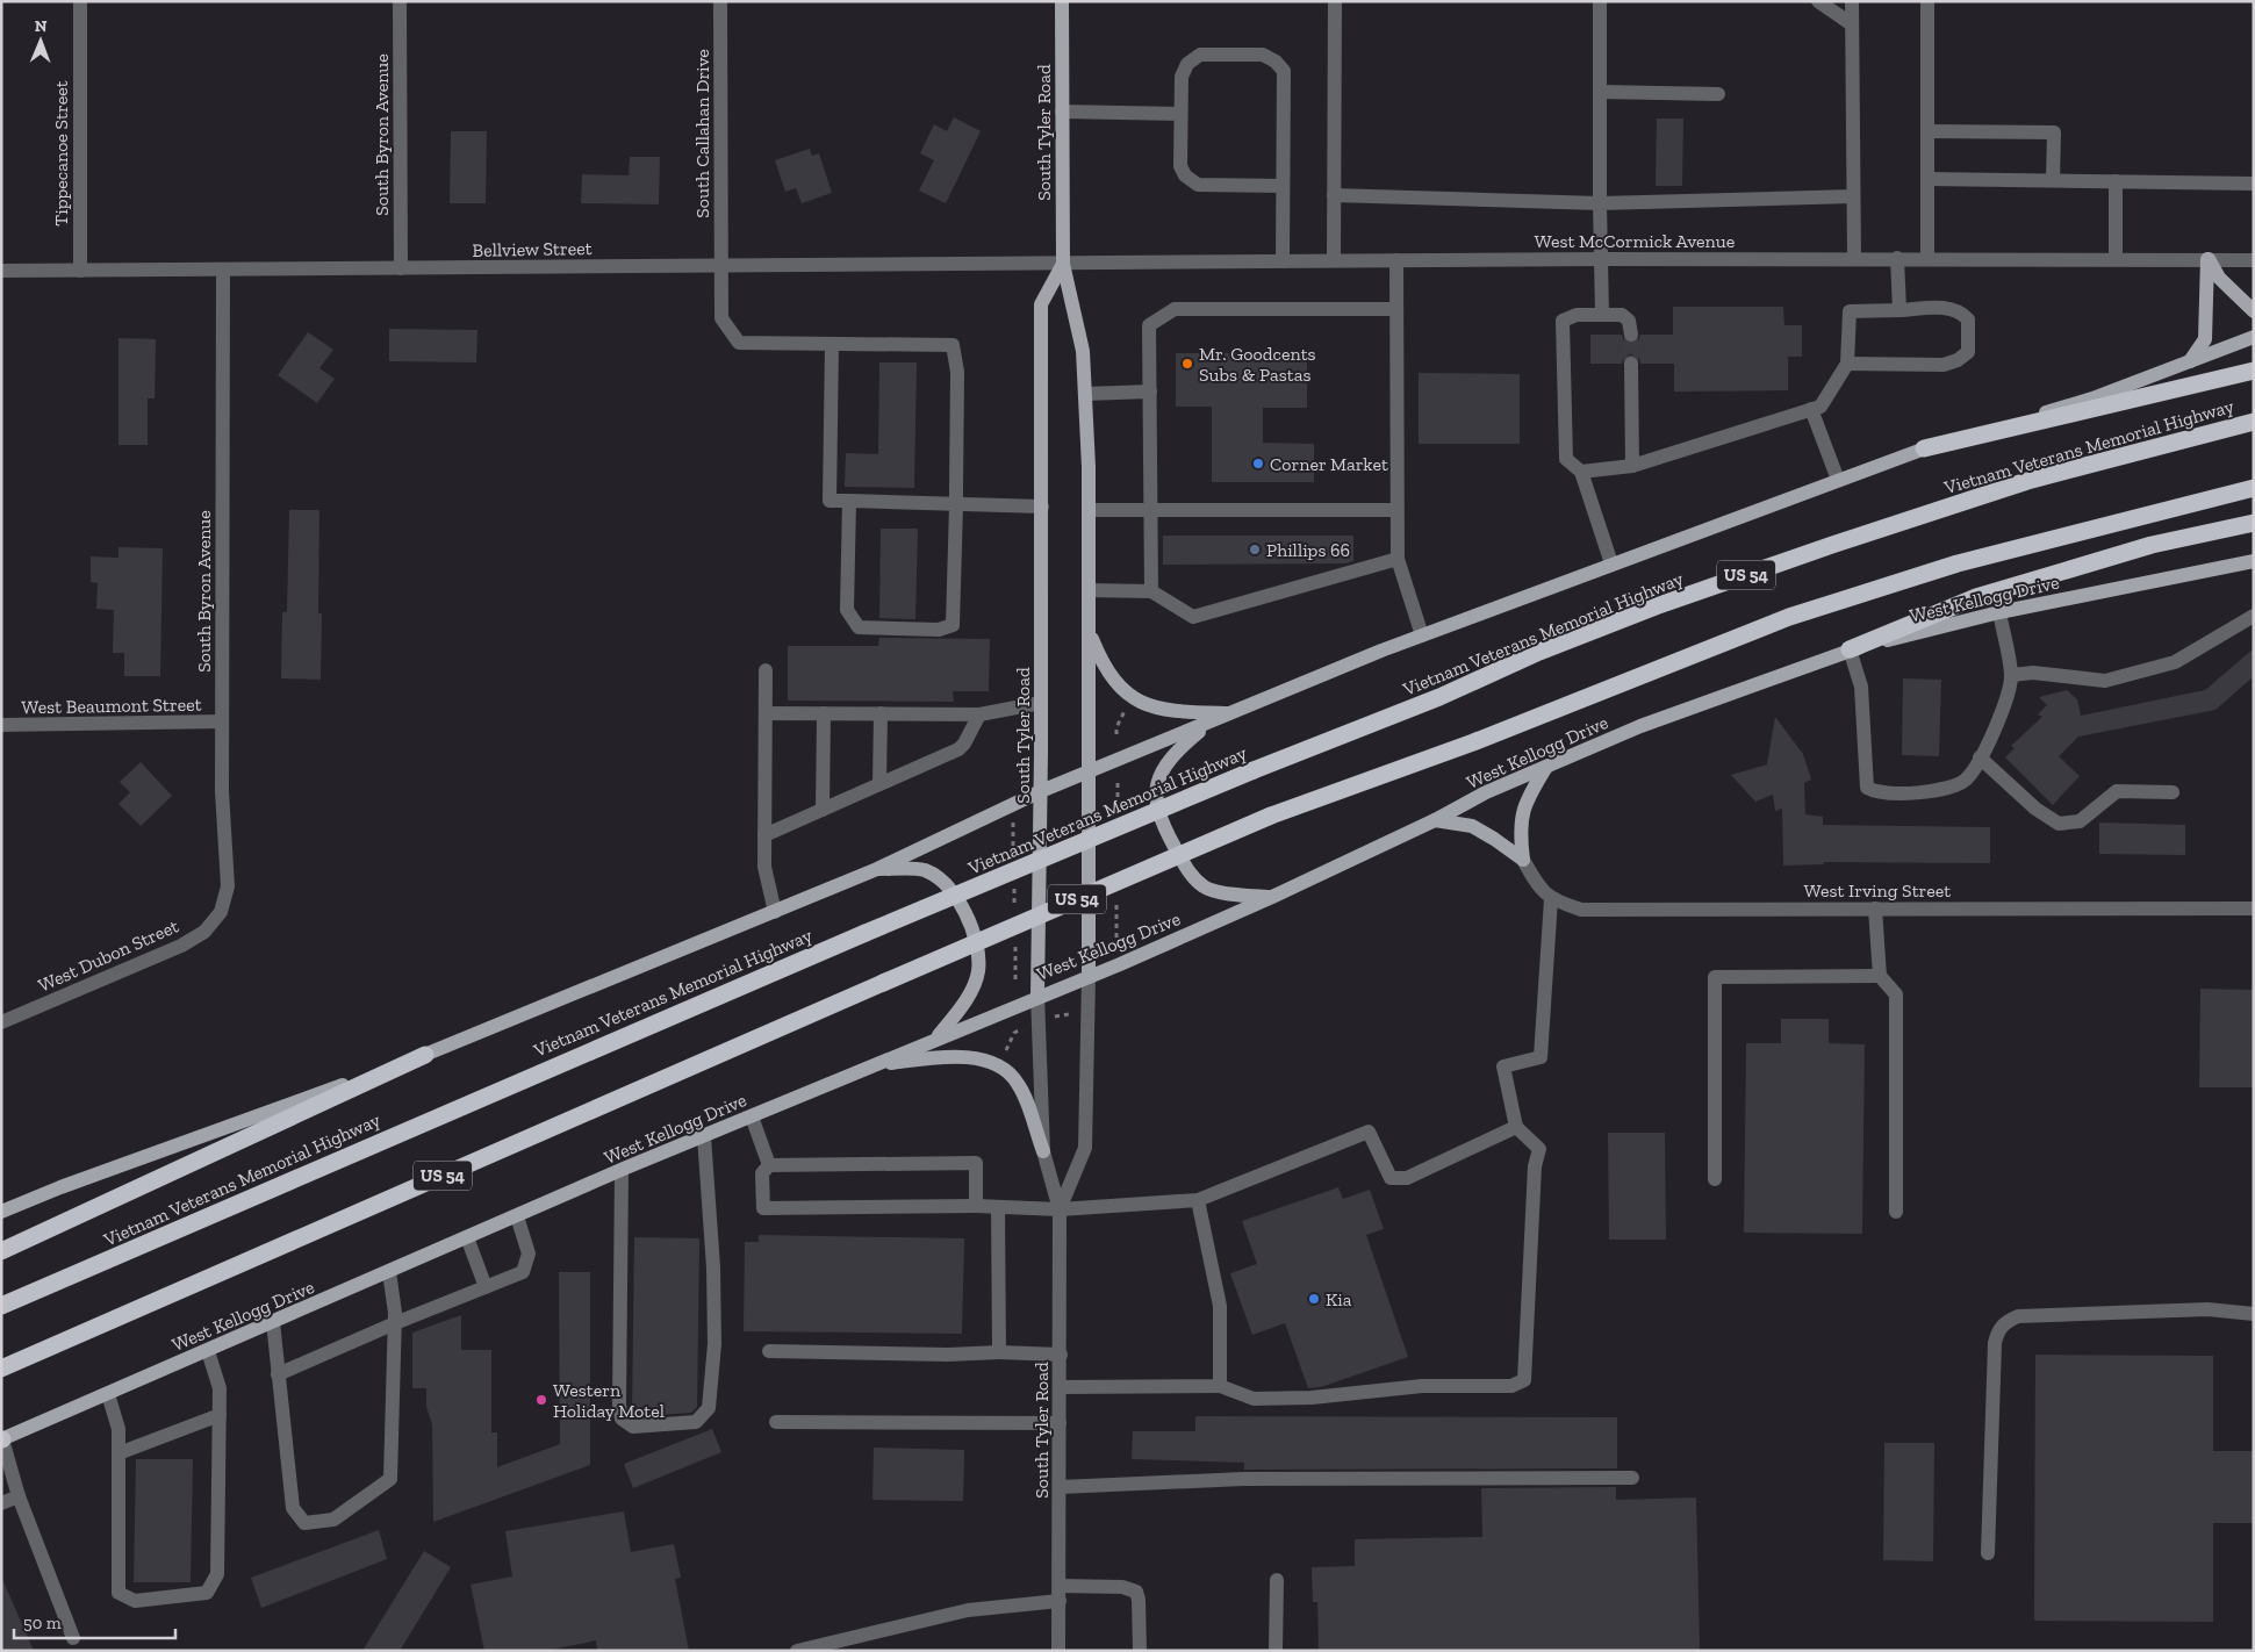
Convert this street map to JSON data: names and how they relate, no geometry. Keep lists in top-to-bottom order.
{
  "streets": {
    "highway": ["Vietnam Veterans Memorial Highway", "US 54"],
    "main road": ["South Tyler Road", "West Kellogg Drive"],
    "street": [
      "South Callahan Drive",
      "South Byron Avenue",
      "Tippecanoe Street",
      "West McCormick Avenue",
      "Bellview Street",
      "West Beaumont Street",
      "West Irving Street",
      "West Dubon Street"
    ]
  },
  "crossings": [
    ["South Tyler Road", "West McCormick Avenue"],
    ["South Tyler Road", "Bellview Street"],
    ["South Tyler Road", "West Kellogg Drive"],
    ["South Callahan Drive", "Bellview Street"],
    ["South Byron Avenue", "Bellview Street"],
    ["South Byron Avenue", "West Beaumont Street"],
    ["South Byron Avenue", "West Dubon Street"],
    ["Tippecanoe Street", "Bellview Street"],
    ["West McCormick Avenue", "Bellview Street"]
  ],
  "places": [
    "Mr. Goodcents Subs & Pastas",
    "Corner Market",
    "Phillips 66",
    "Kia",
    "Western Holiday Motel"
  ],
  "scale_bar": "50 m",
  "north": "top"
}
